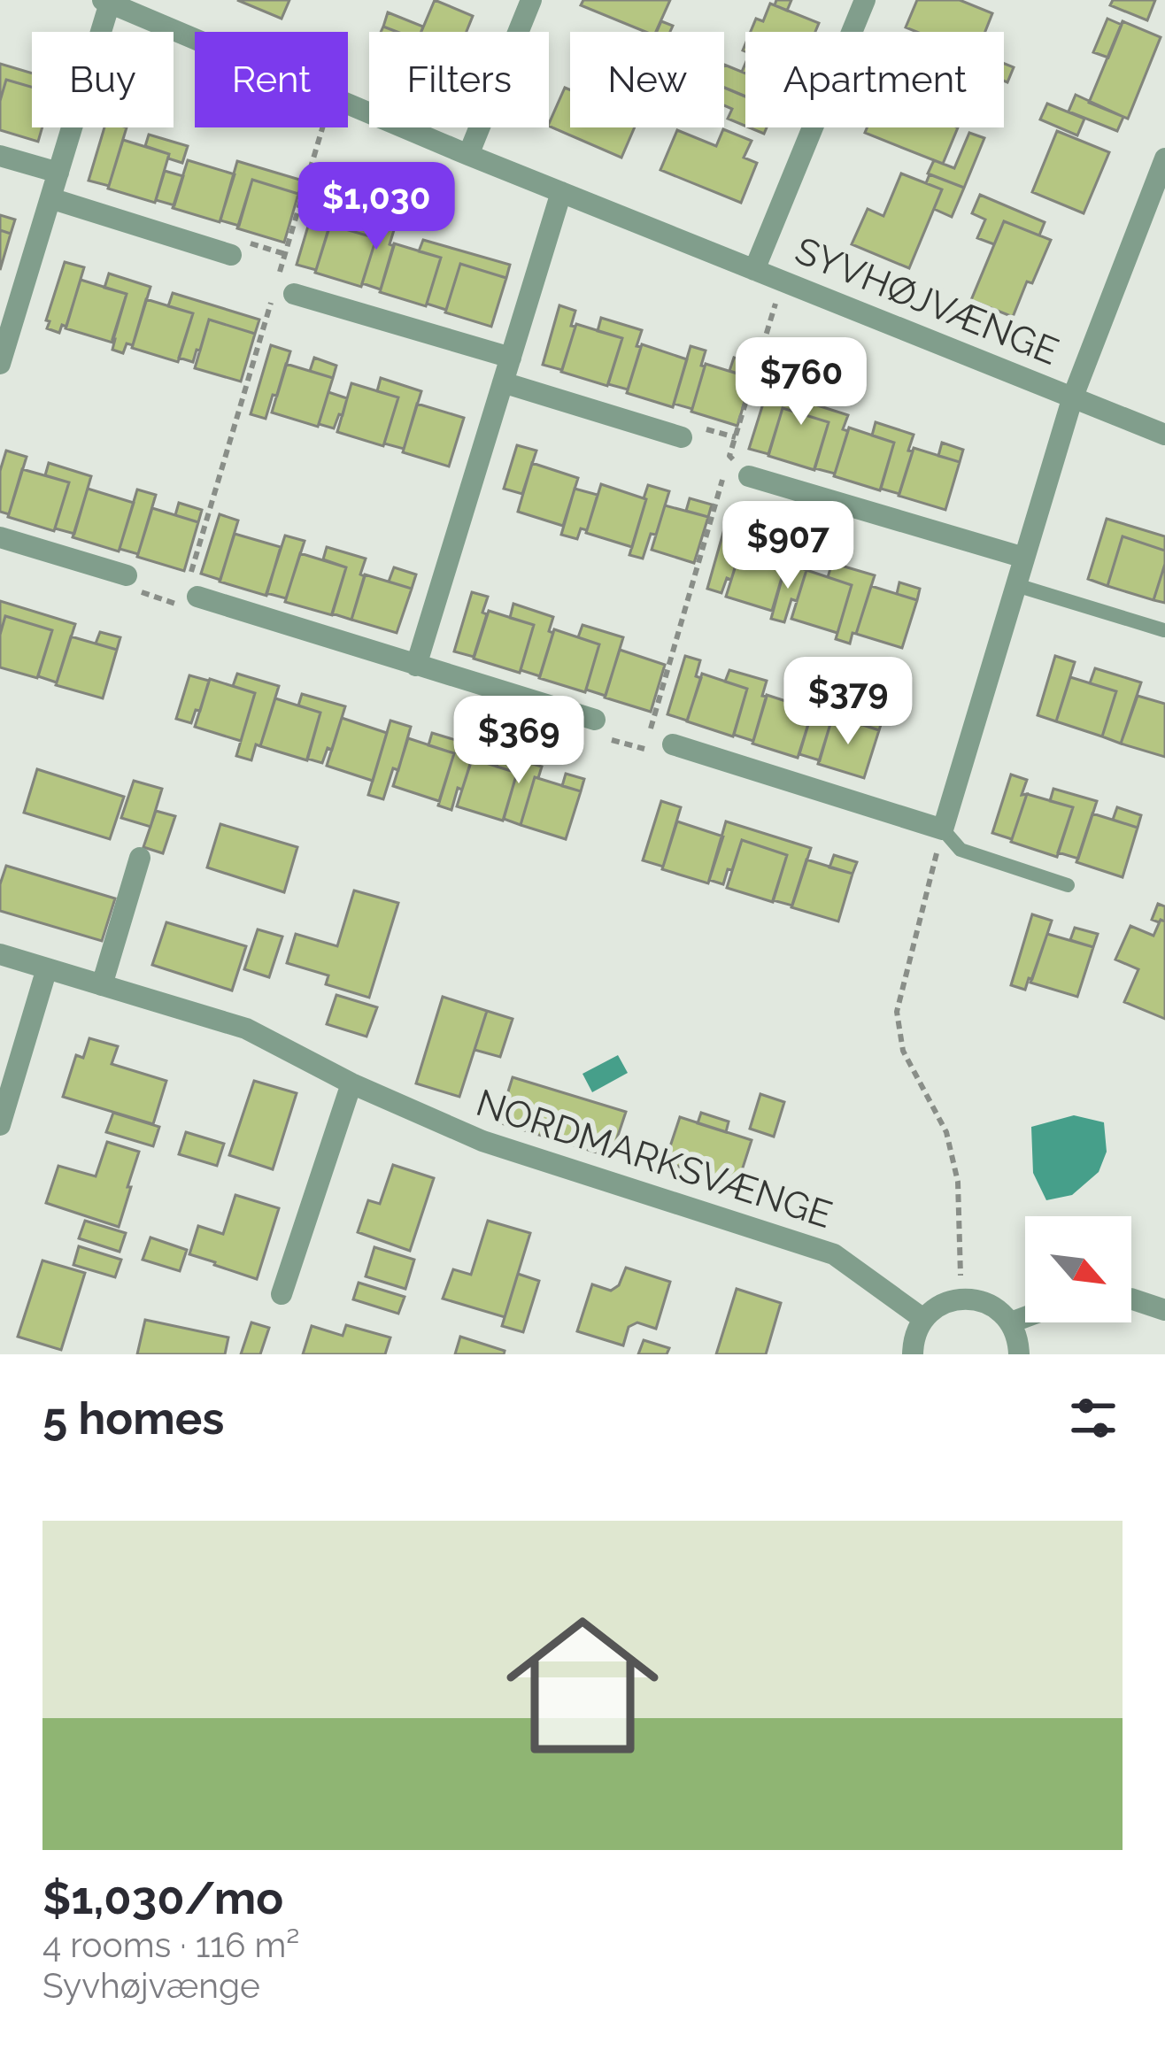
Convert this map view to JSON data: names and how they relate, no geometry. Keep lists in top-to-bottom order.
{
  "streets": {
    "street": ["SYVHØJVÆNGE", "NORDMARKSVÆNGE"]
  },
  "north": "bottom right",
  "page": {
    "chip": [
      "Buy",
      "Rent",
      "Filters",
      "New",
      "Apartment"
    ],
    "price": [
      "$1,030",
      "$760",
      "$907",
      "$379",
      "$369"
    ],
    "heading": "5 homes",
    "list": [
      {
        "name": "$1,030/mo",
        "note": "4 rooms · 116 m² · Syvhøjvænge"
      }
    ]
  }
}
